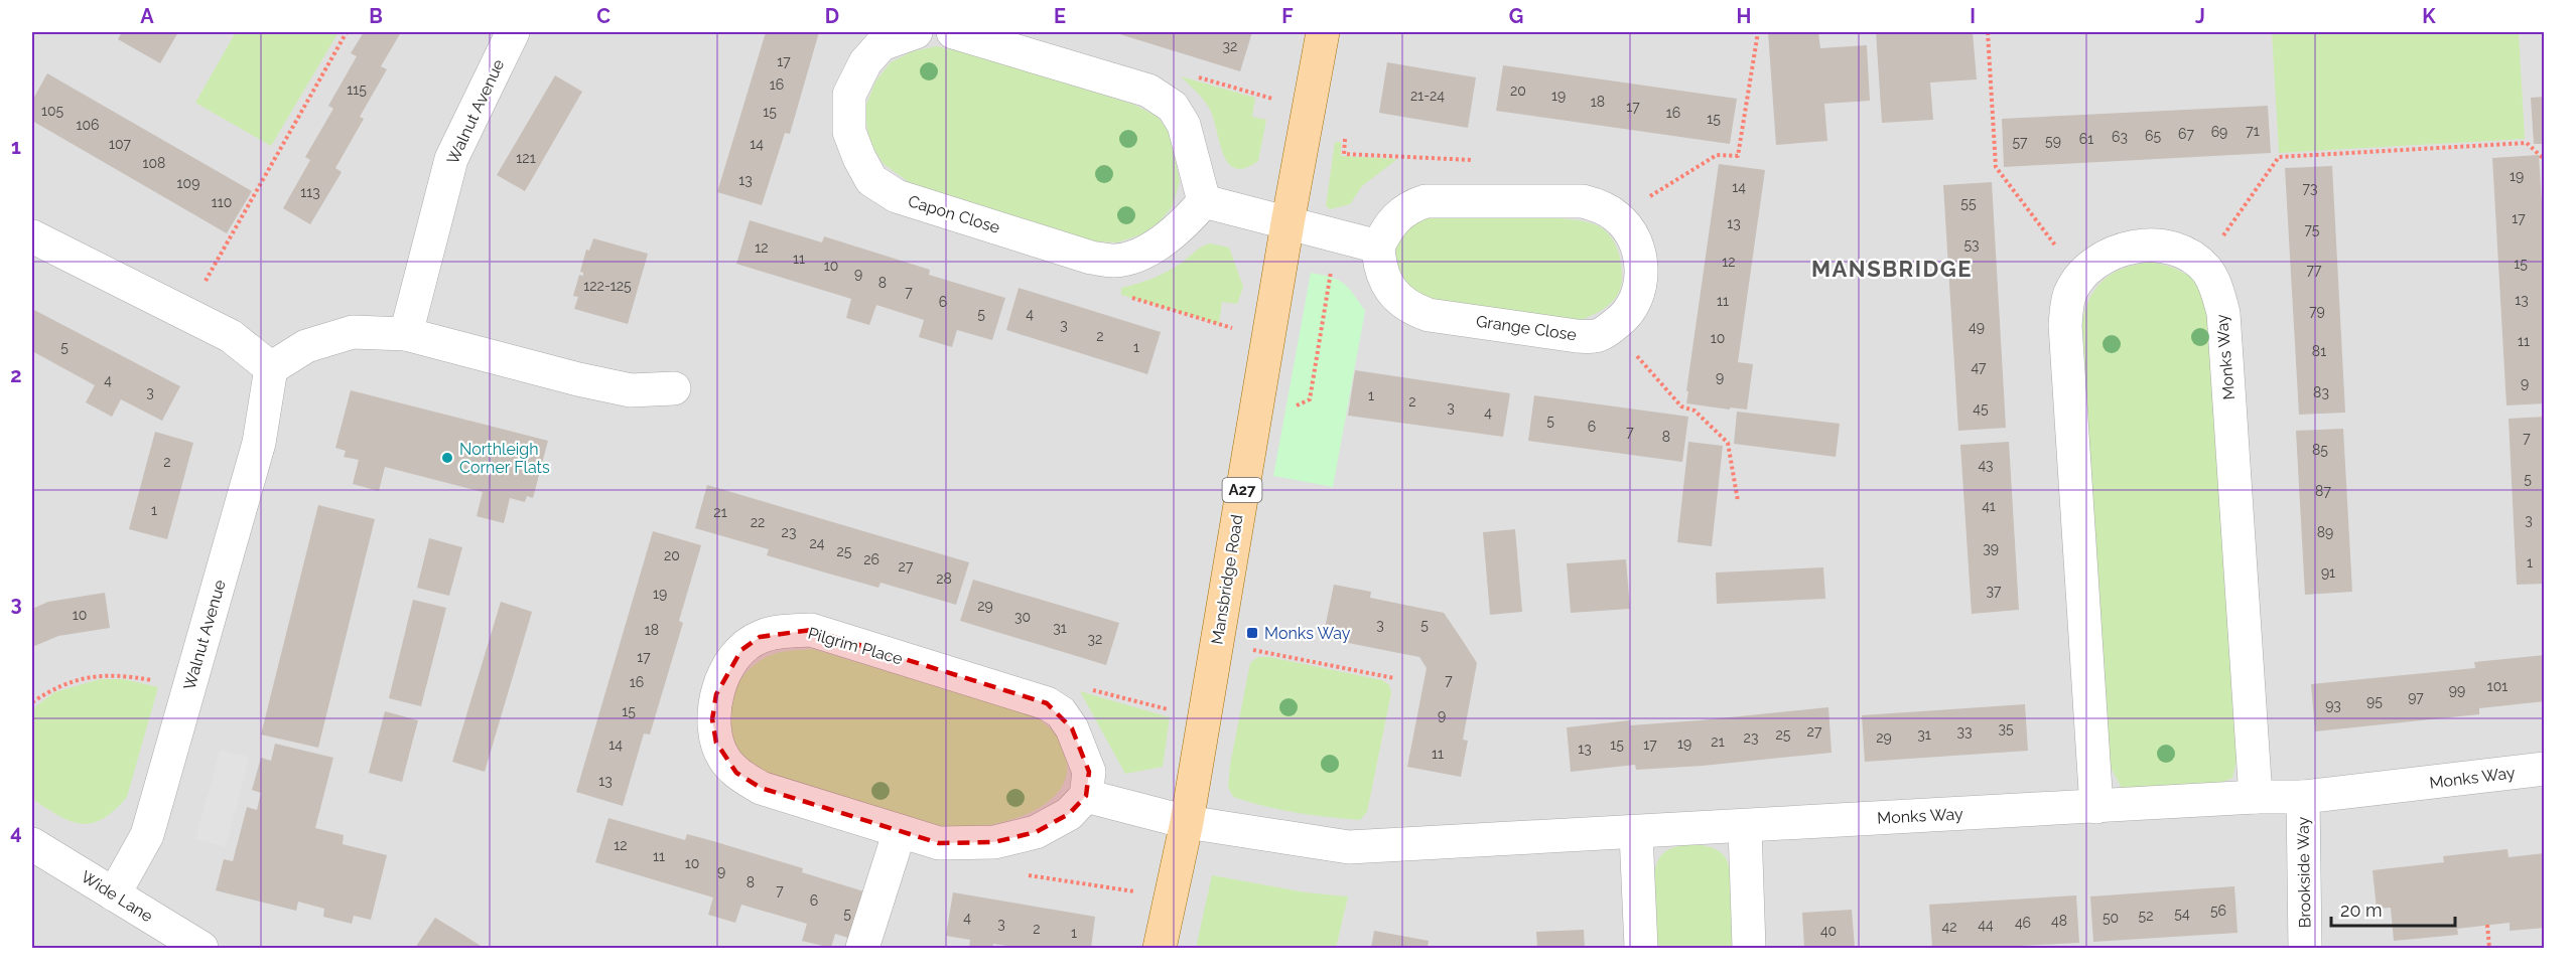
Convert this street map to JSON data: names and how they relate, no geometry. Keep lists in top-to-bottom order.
{
  "streets": {
    "main road": ["A27", "Mansbridge Road"],
    "street": [
      "Walnut Avenue",
      "Capon Close",
      "Grange Close",
      "Monks Way",
      "Pilgrim Place",
      "Brookside Way",
      "Wide Lane"
    ]
  },
  "crossings": [
    ["Walnut Avenue", "Wide Lane"],
    ["Monks Way", "Mansbridge Road"],
    ["Monks Way", "Brookside Way"]
  ],
  "districts": ["MANSBRIDGE"],
  "places": {
    "other": ["Northleigh Corner Flats"],
    "transit": ["Monks Way"]
  },
  "house_numbers": [
    "32",
    "17",
    "16",
    "115",
    "20",
    "21-24",
    "19",
    "18",
    "17",
    "105",
    "15",
    "16",
    "15",
    "106",
    "71",
    "69",
    "67",
    "65",
    "63",
    "61",
    "59",
    "57",
    "107",
    "14",
    "121",
    "108",
    "19",
    "13",
    "109",
    "14",
    "73",
    "113",
    "110",
    "55",
    "17",
    "13",
    "75",
    "53",
    "12",
    "11",
    "12",
    "15",
    "10",
    "77",
    "9",
    "8",
    "122-125",
    "7",
    "13",
    "11",
    "6",
    "79",
    "5",
    "4",
    "3",
    "49",
    "2",
    "10",
    "11",
    "5",
    "1",
    "81",
    "47",
    "9",
    "4",
    "9",
    "3",
    "83",
    "1",
    "2",
    "3",
    "45",
    "4",
    "5",
    "6",
    "7",
    "8",
    "7",
    "85",
    "2",
    "43",
    "5",
    "87",
    "41",
    "1",
    "21",
    "3",
    "22",
    "23",
    "89",
    "24",
    "39",
    "25",
    "20",
    "26",
    "1",
    "27",
    "91",
    "28",
    "37",
    "19",
    "29",
    "10",
    "30",
    "3",
    "5",
    "31",
    "18",
    "32",
    "17",
    "7",
    "16",
    "101",
    "99",
    "97",
    "95",
    "93",
    "15",
    "9",
    "35",
    "27",
    "33",
    "25",
    "31",
    "23",
    "29",
    "21",
    "19",
    "14",
    "15",
    "17",
    "13",
    "11",
    "13",
    "12",
    "11",
    "10",
    "9",
    "8",
    "7",
    "6",
    "56",
    "5",
    "54",
    "52",
    "4",
    "50",
    "48",
    "46",
    "3",
    "44",
    "42",
    "2",
    "40",
    "1"
  ],
  "scale_bar": "20 m",
  "grid": {
    "columns": [
      "A",
      "B",
      "C",
      "D",
      "E",
      "F",
      "G",
      "H",
      "I",
      "J",
      "K"
    ],
    "rows": [
      "1",
      "2",
      "3",
      "4"
    ]
  }
}
